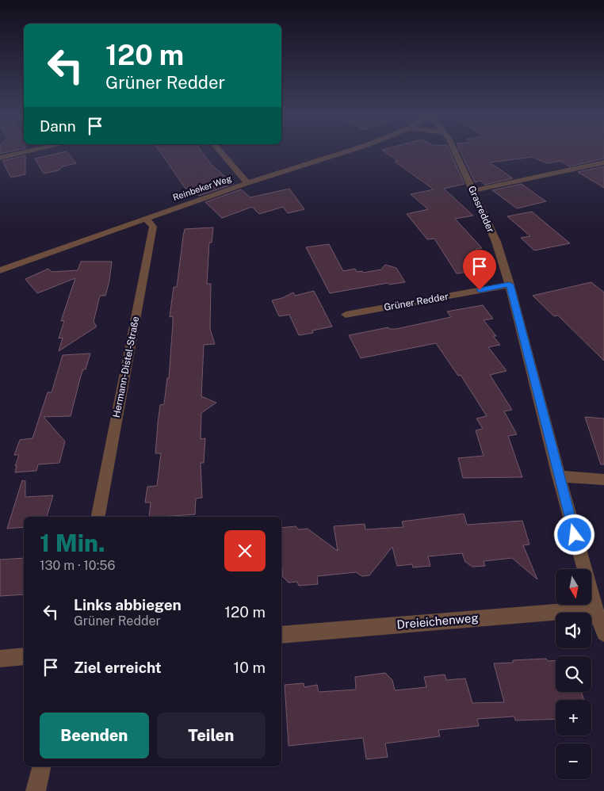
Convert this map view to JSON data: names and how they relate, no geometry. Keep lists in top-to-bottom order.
{
  "streets": {
    "street": [
      "Reinbeker Weg",
      "Grasredder",
      "Grüner Redder",
      "Hermann-Distel-Straße",
      "Dreieichenweg"
    ]
  },
  "crossings": [
    ["Reinbeker Weg", "Hermann-Distel-Straße"],
    ["Grasredder", "Grüner Redder"],
    ["Grasredder", "Dreieichenweg"]
  ],
  "north": "bottom",
  "page": {
    "turn": ["120 m", "Grüner Redder"],
    "then": "Dann",
    "heading": ["1 Min.", "130 m · 10:56"],
    "map_buttons": ["+", "−"],
    "list": [
      {
        "name": "Links abbiegen",
        "note": "Grüner Redder",
        "value": "120 m"
      },
      {
        "name": "Ziel erreicht",
        "value": "10 m"
      }
    ],
    "buttons": ["Beenden", "Teilen"]
  }
}
